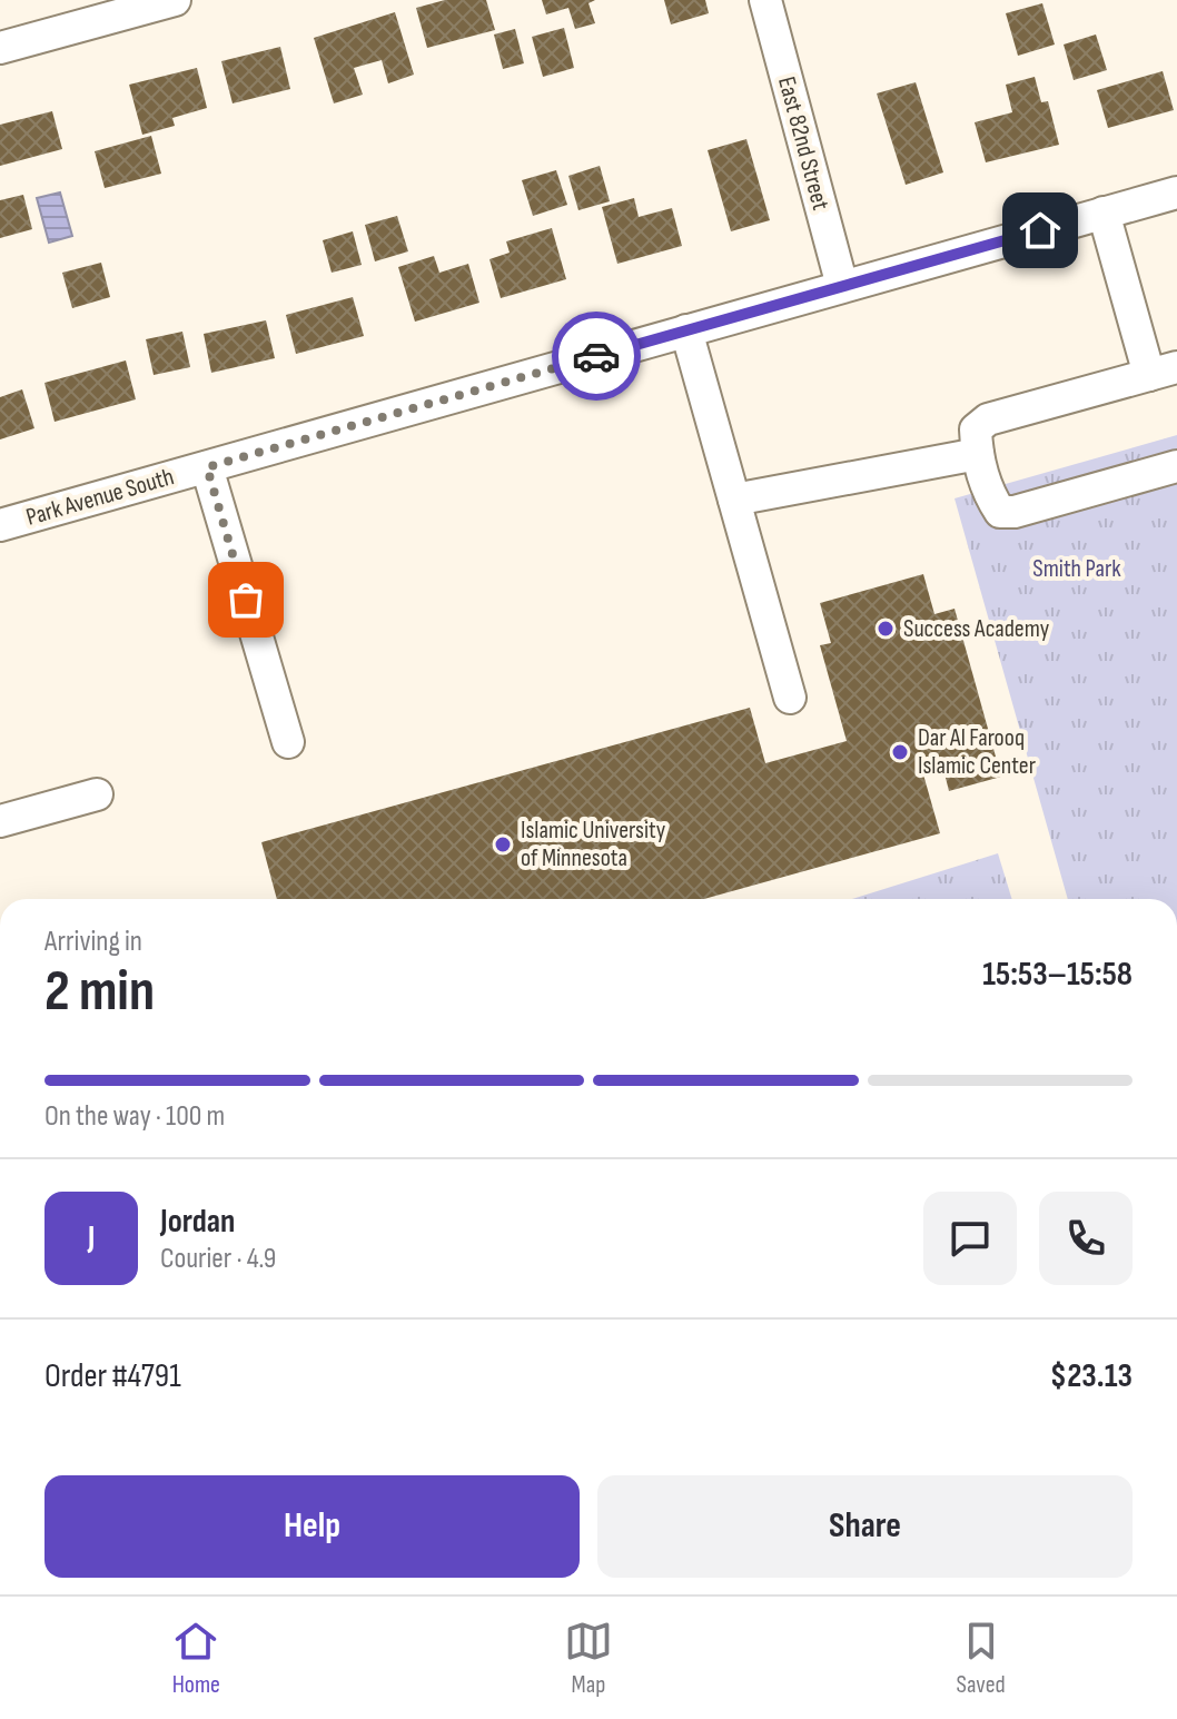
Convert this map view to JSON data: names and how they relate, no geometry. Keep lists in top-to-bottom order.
{
  "streets": {
    "street": ["East 82nd Street", "Park Avenue South"]
  },
  "crossings": [
    ["East 82nd Street", "Park Avenue South"]
  ],
  "parks": ["Smith Park"],
  "places": ["Success Academy", "Dar Al Farooq Islamic Center", "Islamic University of Minnesota"],
  "page": {
    "heading": ["2 min", "Arriving in", "15:53–15:58"],
    "panel": [
      "Jordan",
      "Courier · 4.9",
      "Order #4791",
      "$23.13"
    ],
    "bar": "On the way · 100 m",
    "round": "J",
    "buttons": ["Help", "Share"],
    "tabs": ["Home", "Map", "Saved"]
  }
}
